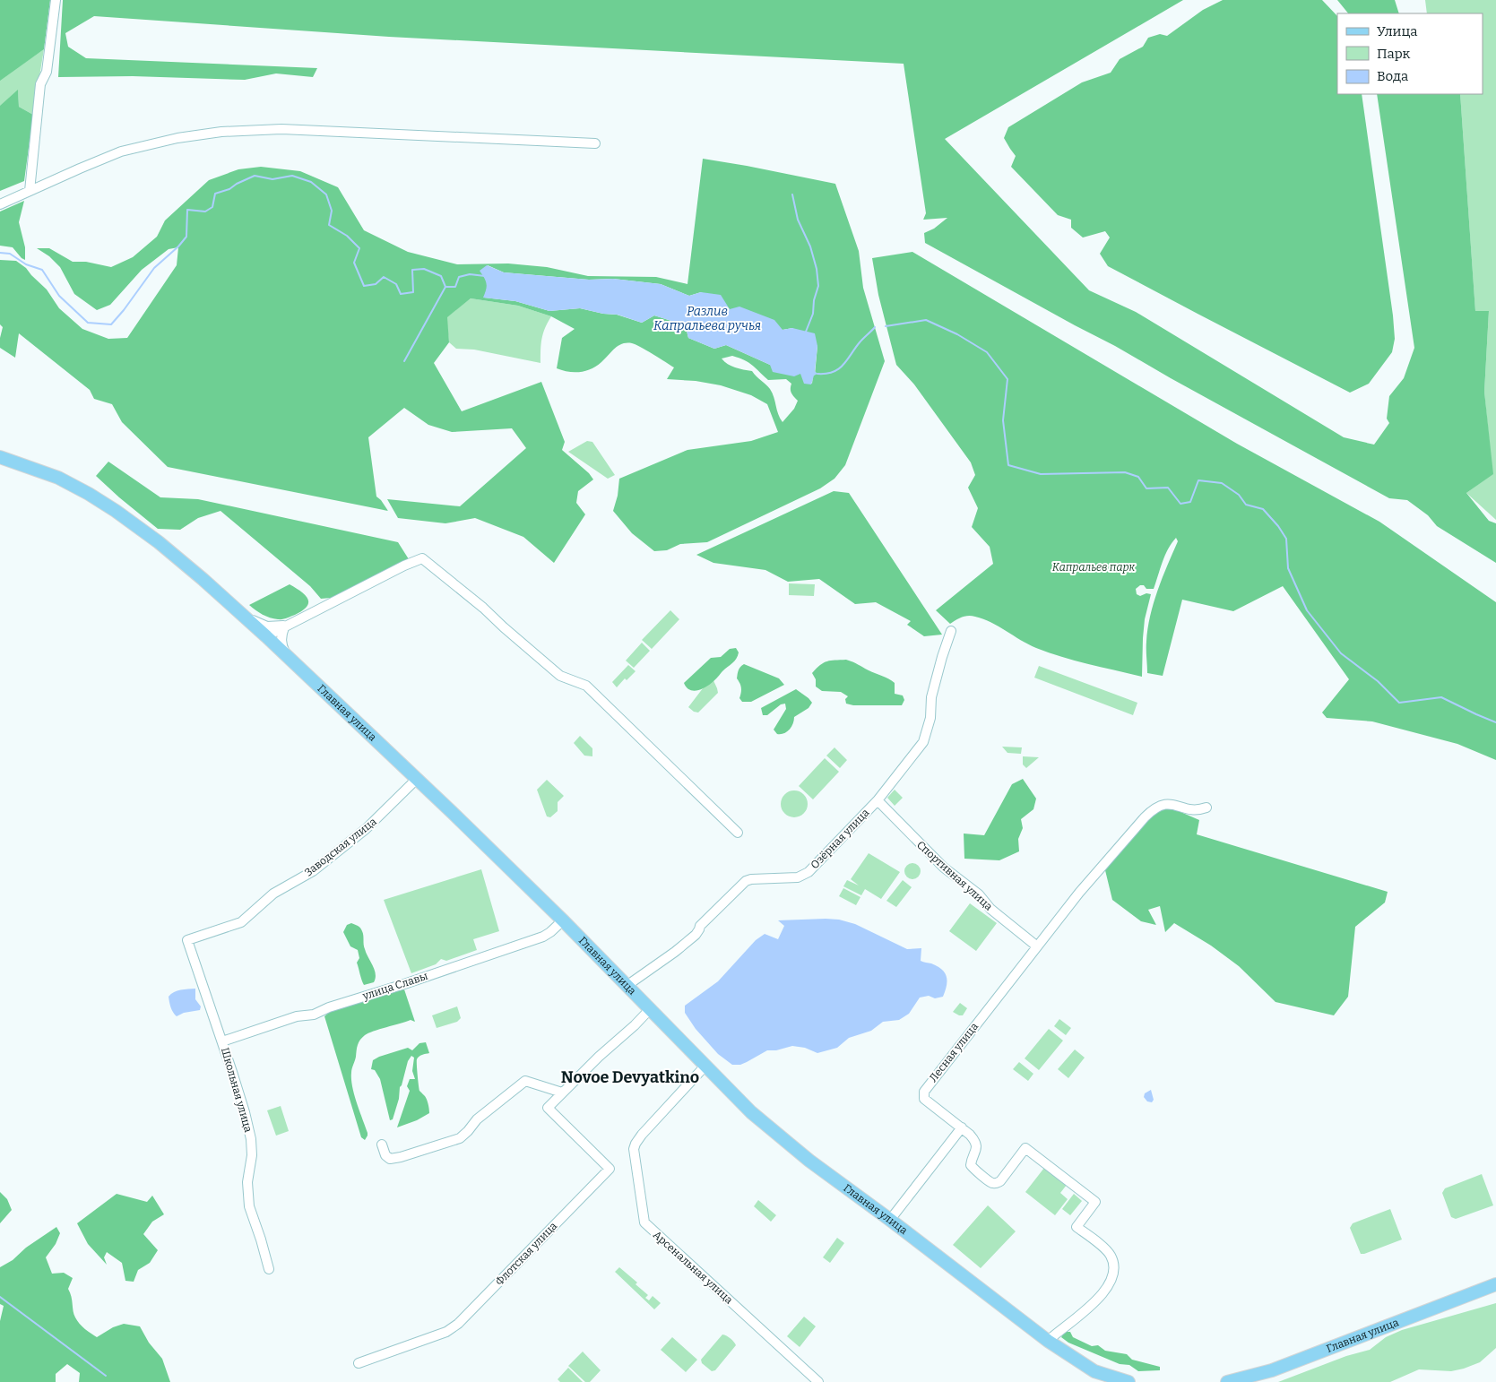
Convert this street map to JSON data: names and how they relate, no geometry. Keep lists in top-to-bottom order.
{
  "streets": {
    "main road": ["Главная улица"],
    "street": [
      "Озёрная улица",
      "Заводская улица",
      "Спортивная улица",
      "улица Славы",
      "Лесная улица",
      "Школьная улица",
      "Флотская улица",
      "Арсенальная улица"
    ]
  },
  "crossings": [
    ["Главная улица", "Озёрная улица"],
    ["Главная улица", "Заводская улица"],
    ["Главная улица", "улица Славы"],
    ["Главная улица", "Лесная улица"],
    ["Главная улица", "Арсенальная улица"],
    ["Озёрная улица", "Спортивная улица"],
    ["Заводская улица", "Школьная улица"],
    ["Спортивная улица", "Лесная улица"],
    ["улица Славы", "Школьная улица"]
  ],
  "districts": ["Novoe Devyatkino"],
  "water": ["Разлив Капральева ручья"],
  "parks": ["Капральев парк"],
  "legend": ["Улица", "Парк", "Вода"]
}
